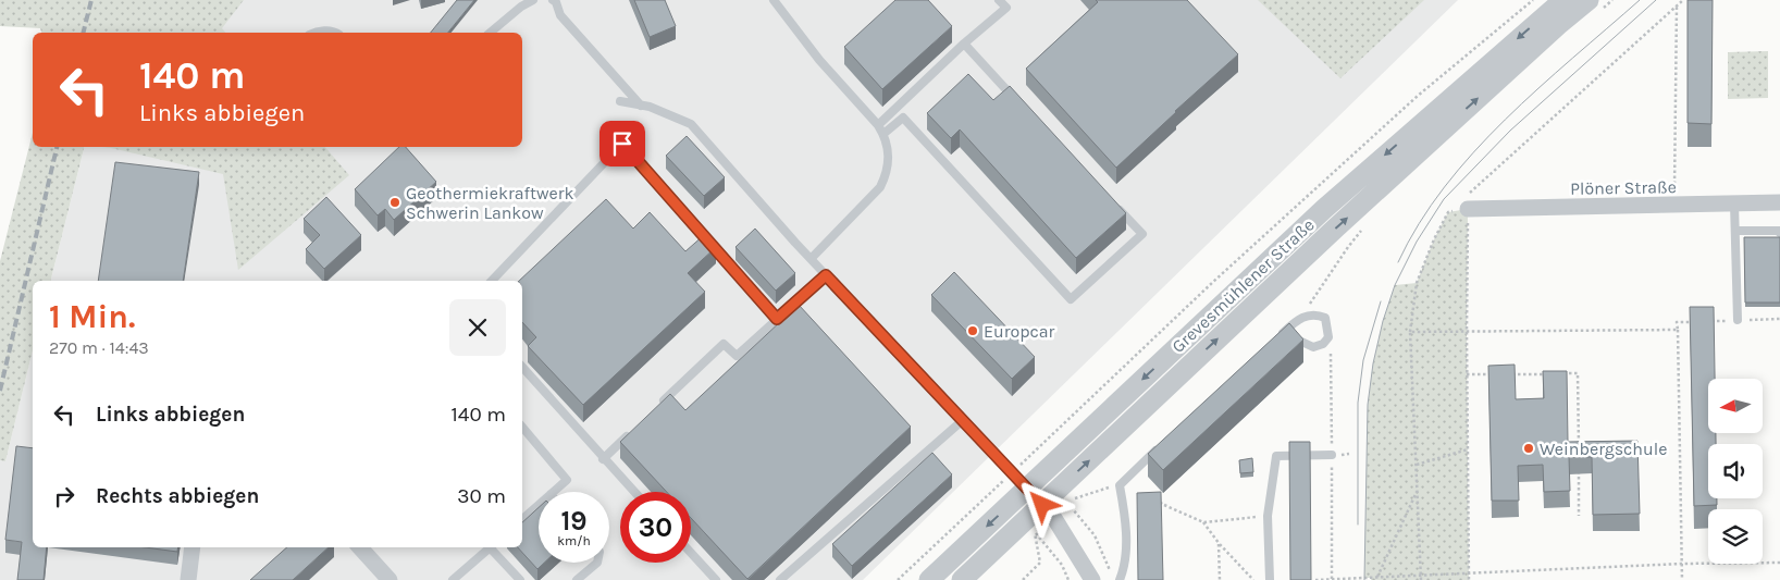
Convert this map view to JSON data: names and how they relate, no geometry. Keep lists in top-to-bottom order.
{
  "streets": {
    "street": ["Plöner Straße", "Grevesmühlener Straße"]
  },
  "places": ["Geothermiekraftwerk Schwerin Lankow", "Europcar", "Weinbergschule"],
  "north": "left",
  "page": {
    "turn": ["140 m", "Links abbiegen"],
    "heading": ["1 Min.", "270 m · 14:43"],
    "list": [
      {
        "name": "Links abbiegen",
        "value": "140 m"
      },
      {
        "name": "Rechts abbiegen",
        "value": "30 m"
      }
    ],
    "speed": "19 km/h",
    "limit": "30"
  }
}
